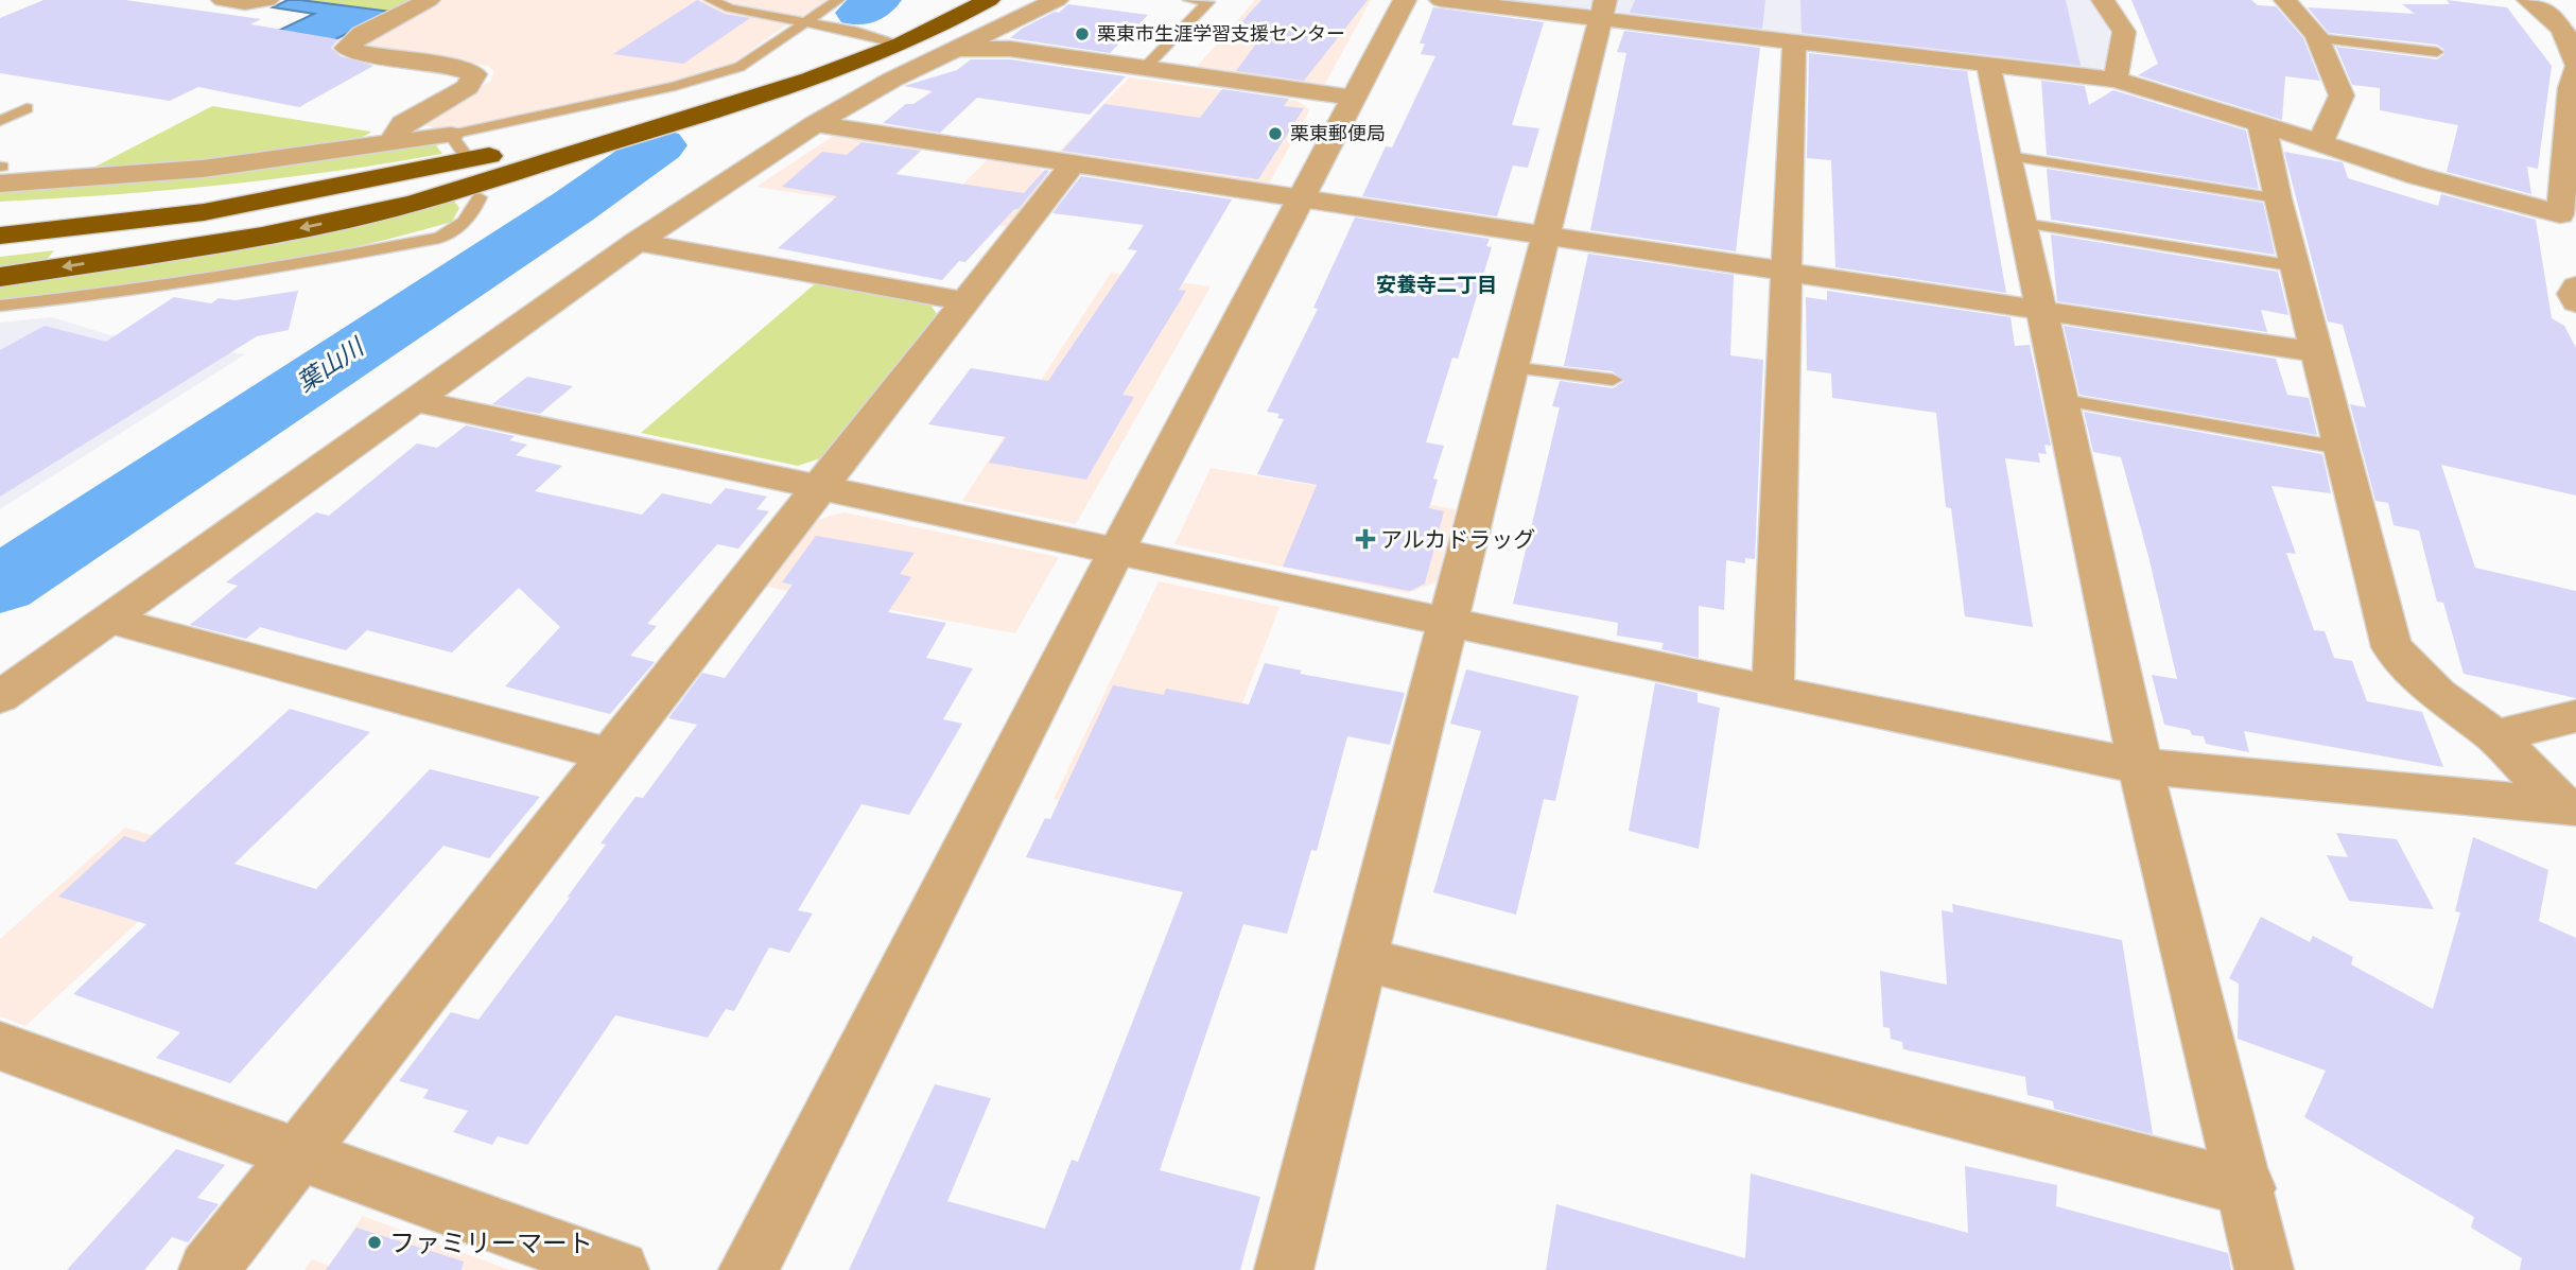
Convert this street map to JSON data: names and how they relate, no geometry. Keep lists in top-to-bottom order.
{
  "districts": ["安養寺二丁目"],
  "water": ["葉山川"],
  "places": {
    "other": ["栗東市生涯学習支援センター", "栗東郵便局", "ファミリーマート"],
    "health": ["アルカドラッグ"]
  }
}
